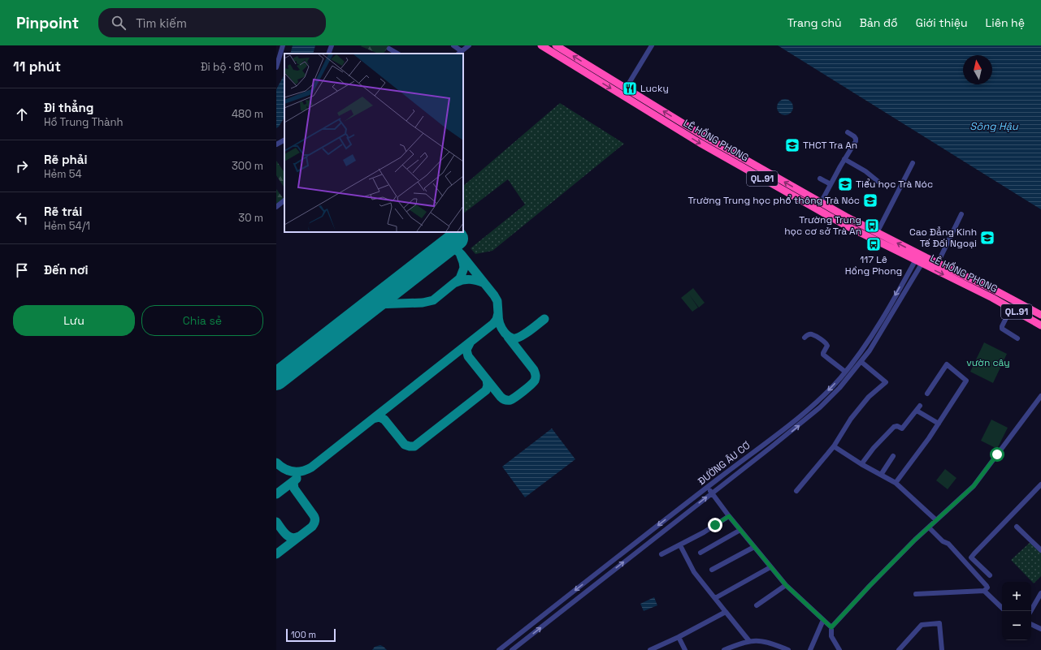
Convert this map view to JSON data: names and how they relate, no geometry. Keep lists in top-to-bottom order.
{
  "streets": {
    "highway": ["LÊ HỒNG PHONG", "QL.91"],
    "street": ["ĐƯỜNG ÂU CƠ"]
  },
  "crossings": [
    ["LÊ HỒNG PHONG", "ĐƯỜNG ÂU CƠ"]
  ],
  "water": ["Sông Hậu"],
  "parks": ["vườn cây"],
  "places": {
    "restaurant": ["Lucky"],
    "school or university": [
      "THCT Tra An",
      "Tiểu học Trà Nóc",
      "Trường Trung học phổ thông Trà Nóc",
      "Cao Đẳng Kinh Tế Đối Ngoại"
    ],
    "bus stop": ["Trường Trung học cơ sở Trà An", "117 Lê Hồng Phong"]
  },
  "scale_bar": "100 m",
  "north": "top",
  "page": {
    "header": "Pinpoint",
    "search": "Tìm kiếm",
    "nav": [
      "Trang chủ",
      "Bản đồ",
      "Giới thiệu",
      "Liên hệ"
    ],
    "heading": ["11 phút", "Đi bộ · 810 m"],
    "list": [
      ["Đi thẳng", "Hồ Trung Thành", "480 m"],
      ["Rẽ phải", "Hẻm 54", "300 m"],
      ["Rẽ trái", "Hẻm 54/1", "30 m"],
      "Đến nơi"
    ],
    "buttons": ["Lưu", "Chia sẻ"],
    "map_buttons": ["+", "−"],
    "scale": "100 m"
  }
}
